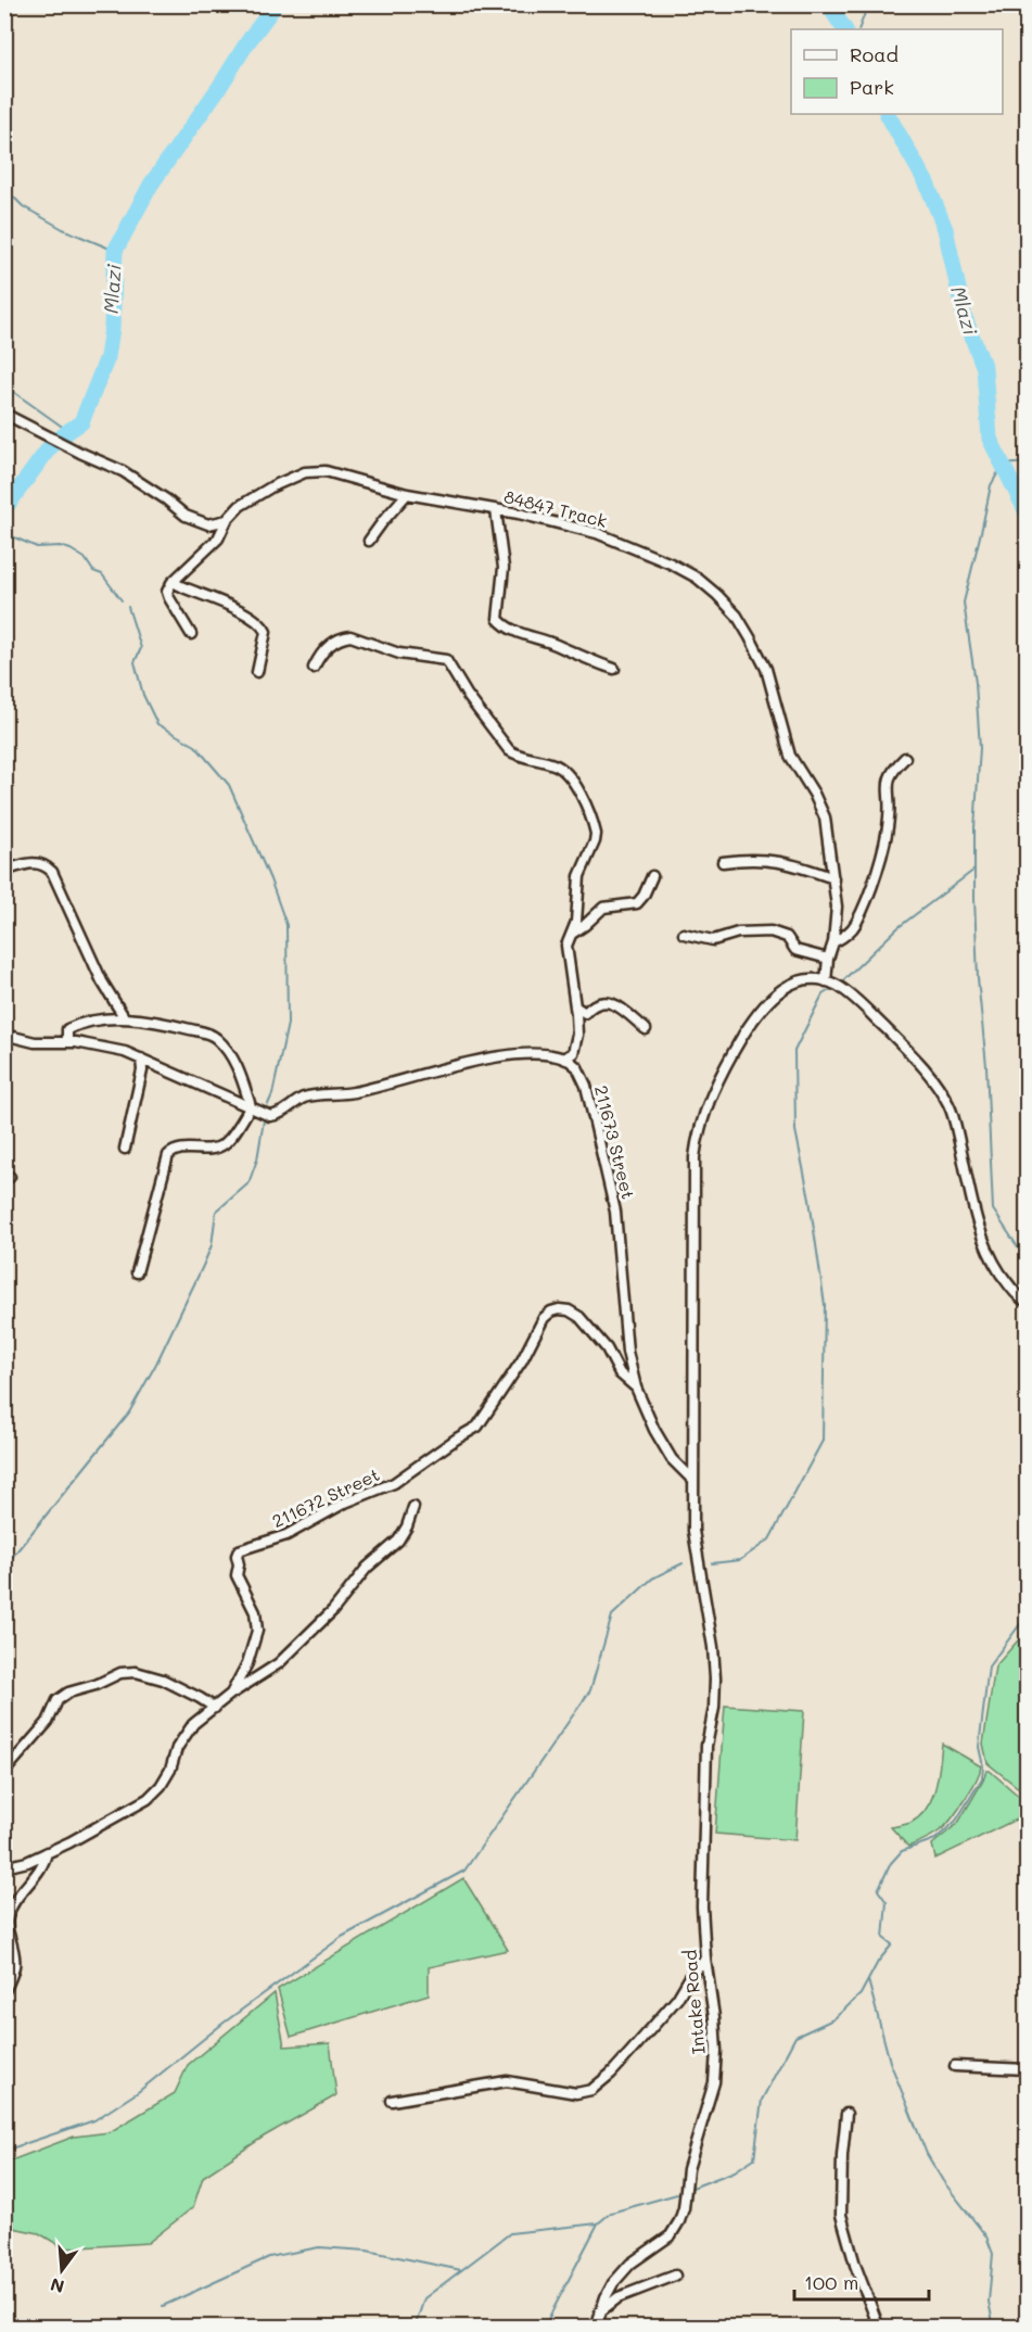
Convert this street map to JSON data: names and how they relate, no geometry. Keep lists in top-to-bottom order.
{
  "streets": {
    "street": [
      "84847 Track",
      "211673 Street",
      "211672 Street",
      "Intake Road"
    ]
  },
  "crossings": [
    ["84847 Track", "Intake Road"],
    ["211673 Street", "211672 Street"]
  ],
  "water": ["Mlazi"],
  "legend": ["Road", "Park"],
  "scale_bar": "100 m",
  "north": "bottom"
}
